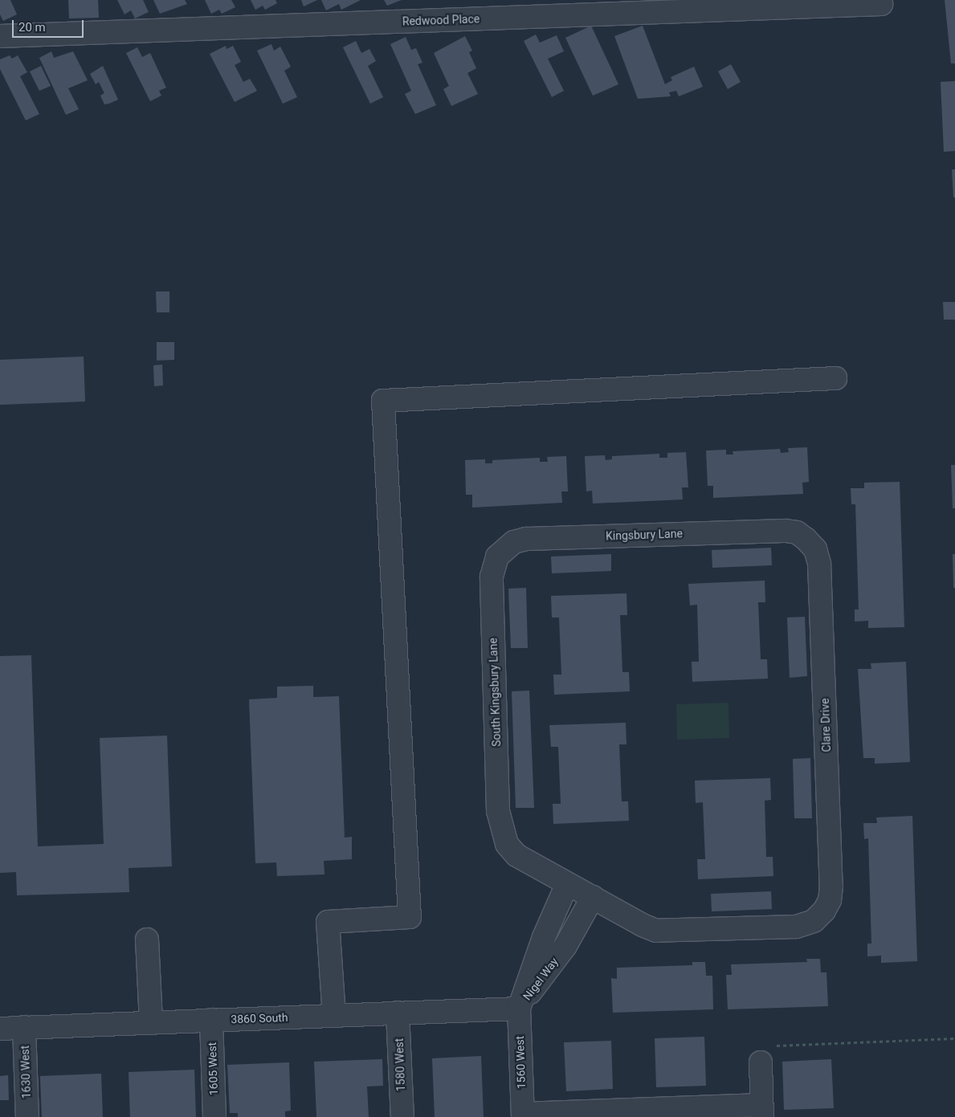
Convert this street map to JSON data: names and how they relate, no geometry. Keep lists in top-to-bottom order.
{
  "streets": {
    "street": [
      "Redwood Place",
      "Kingsbury Lane",
      "South Kingsbury Lane",
      "Clare Drive",
      "Nigel Way",
      "3860 South",
      "1560 West",
      "1580 West",
      "1605 West",
      "1630 West"
    ]
  },
  "crossings": [
    ["Kingsbury Lane", "South Kingsbury Lane"],
    ["Kingsbury Lane", "Clare Drive"],
    ["South Kingsbury Lane", "Nigel Way"],
    ["Clare Drive", "Nigel Way"],
    ["Nigel Way", "3860 South"],
    ["Nigel Way", "1560 West"],
    ["3860 South", "1560 West"],
    ["3860 South", "1580 West"],
    ["3860 South", "1605 West"],
    ["3860 South", "1630 West"]
  ],
  "scale_bar": "20 m"
}
